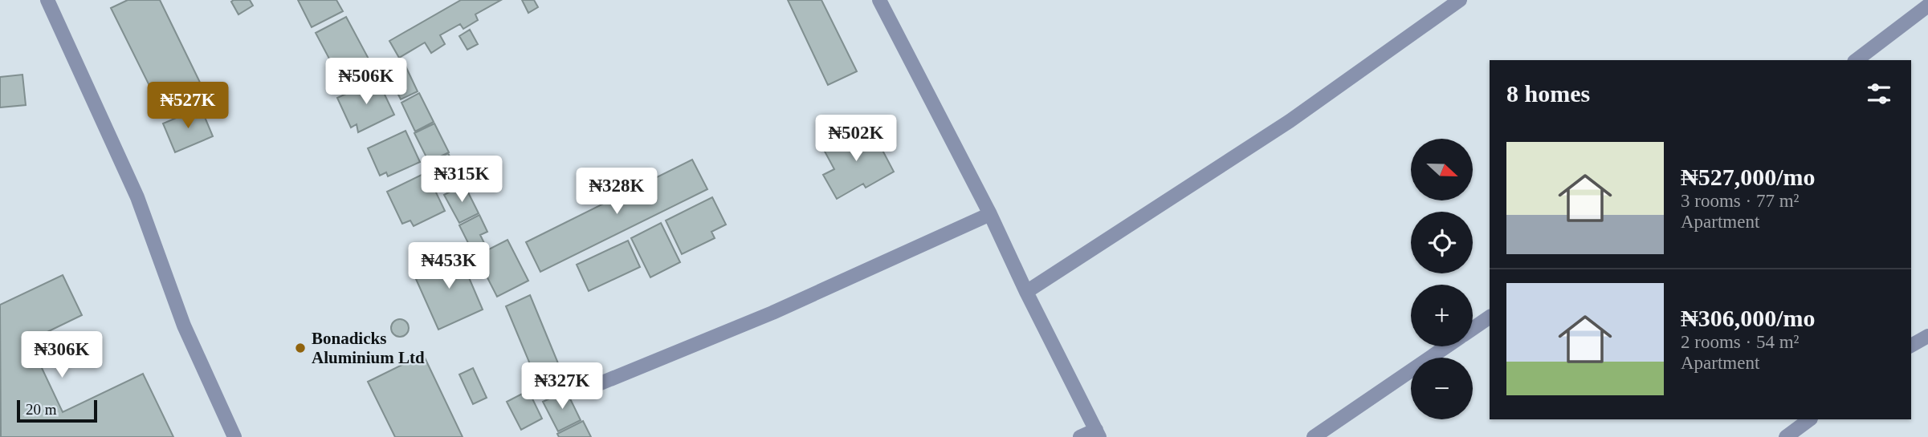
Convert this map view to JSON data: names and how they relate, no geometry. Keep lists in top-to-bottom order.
{
  "places": ["Bonadicks Aluminium Ltd"],
  "scale_bar": "20 m",
  "north": "right",
  "page": {
    "price": [
      "₦506K",
      "₦527K",
      "₦502K",
      "₦315K",
      "₦328K",
      "₦453K",
      "₦306K",
      "₦327K"
    ],
    "heading": "8 homes",
    "list": [
      {
        "name": "₦527,000/mo",
        "note": "3 rooms · 77 m² · Apartment"
      },
      {
        "name": "₦306,000/mo",
        "note": "2 rooms · 54 m² · Apartment"
      }
    ],
    "map_buttons": ["+", "−"],
    "scale": "20 m"
  }
}
